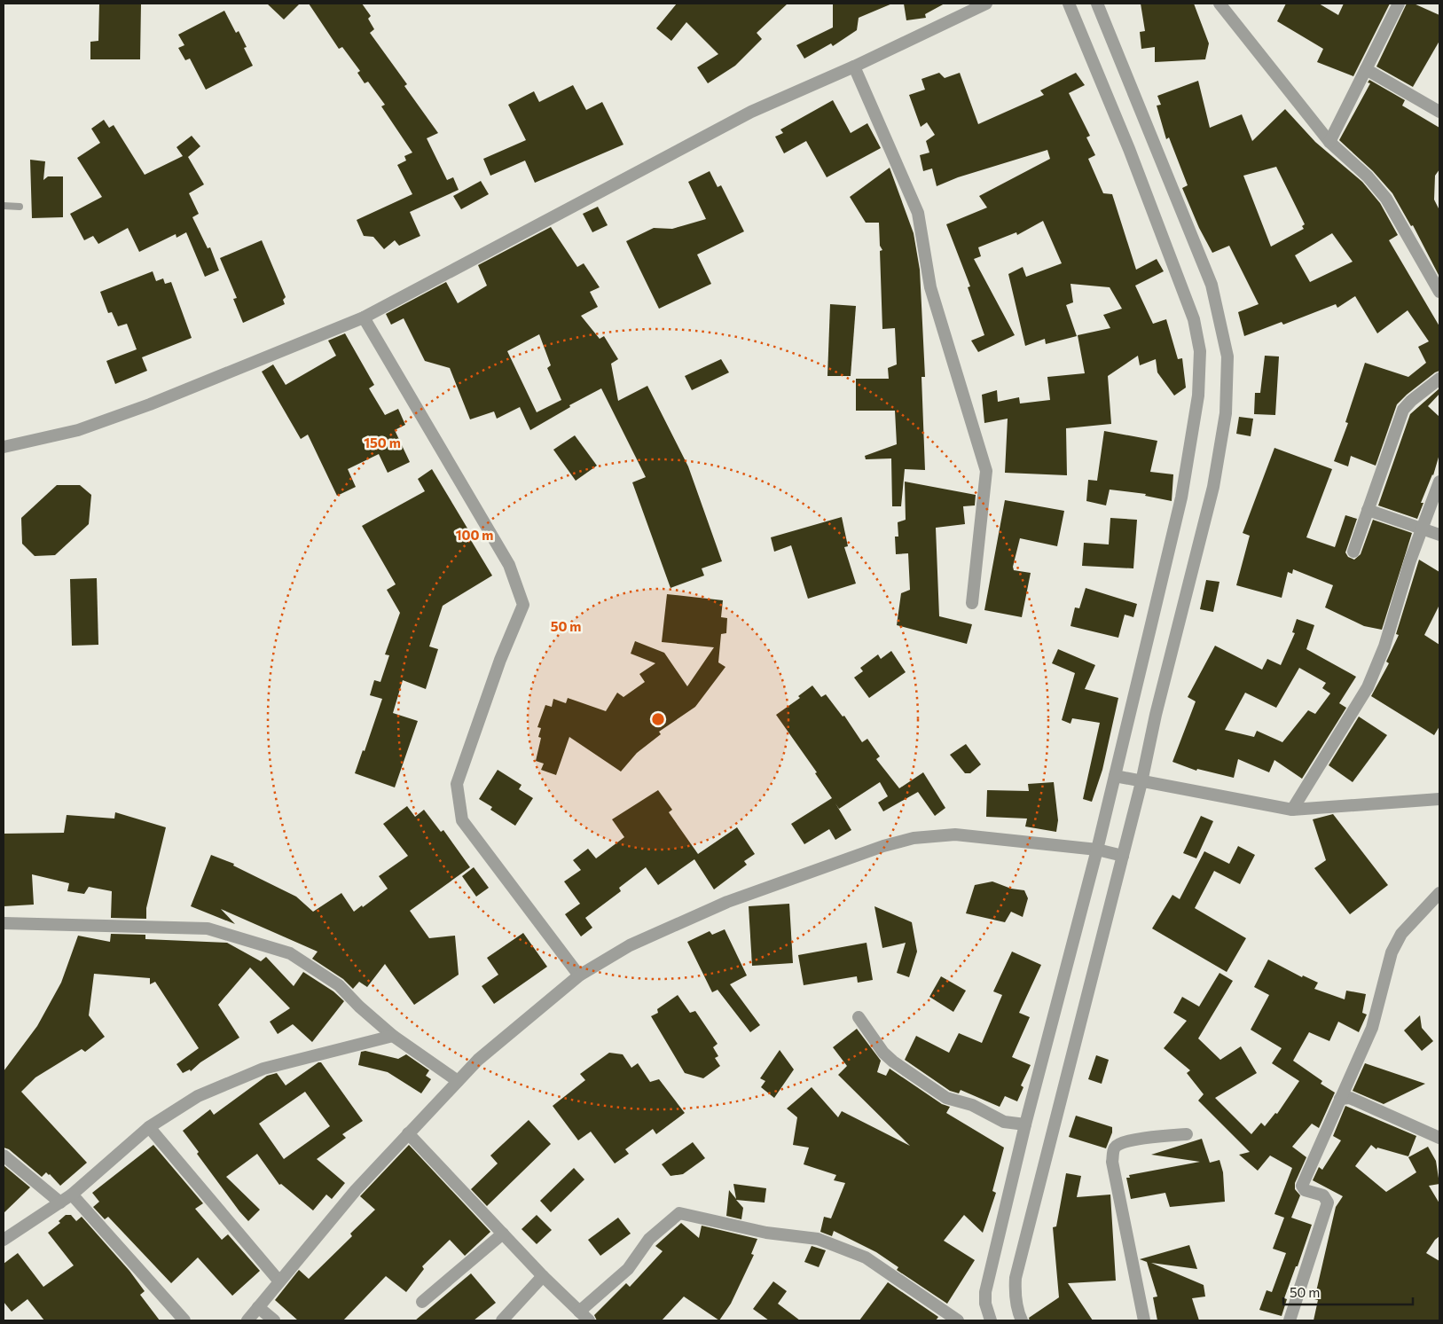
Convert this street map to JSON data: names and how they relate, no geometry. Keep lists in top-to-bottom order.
{
  "scale_bar": "50 m",
  "rings": ["150 m", "100 m", "50 m"]
}
